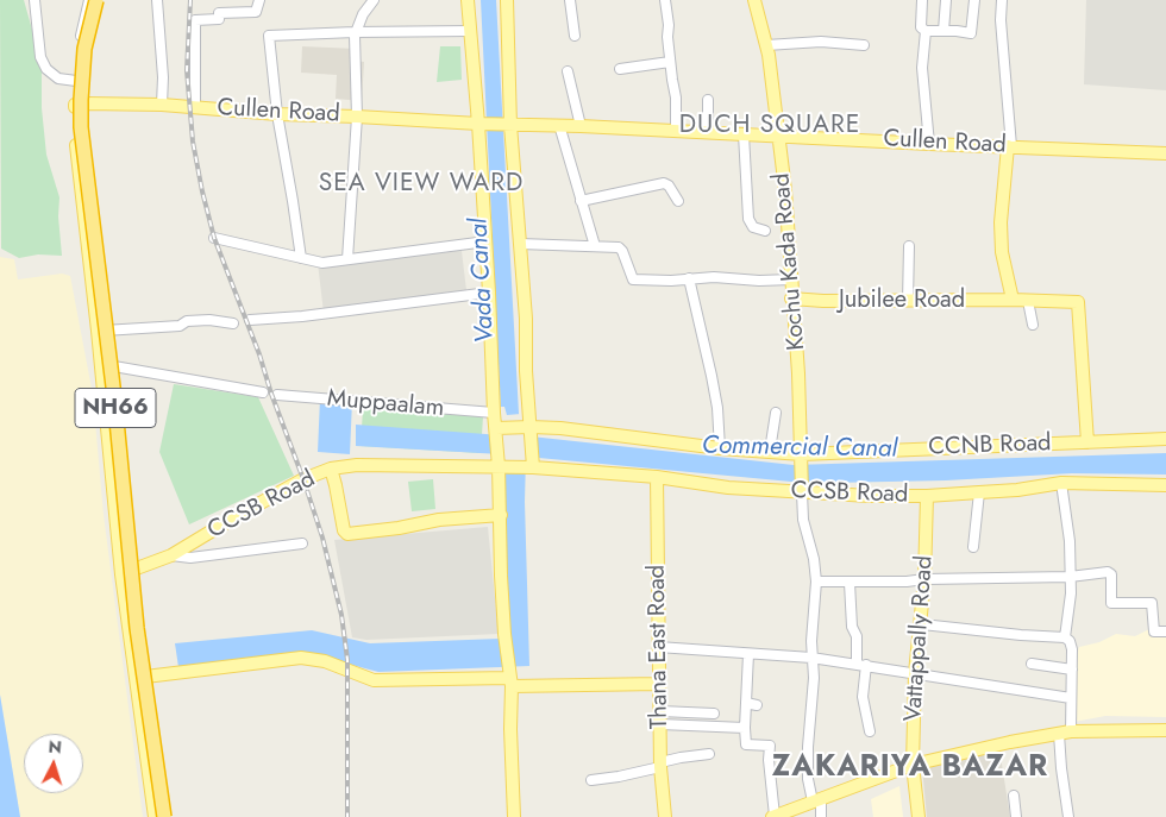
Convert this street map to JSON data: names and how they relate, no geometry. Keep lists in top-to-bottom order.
{
  "streets": {
    "highway": ["NH66"],
    "main road": [
      "Cullen Road",
      "Kochu Kada Road",
      "Jubilee Road",
      "CCNB Road",
      "CCSB Road",
      "Vattappally Road",
      "Thana East Road"
    ],
    "street": ["Muppaalam"]
  },
  "crossings": [
    ["Cullen Road", "Kochu Kada Road"],
    ["Kochu Kada Road", "Jubilee Road"],
    ["Kochu Kada Road", "CCNB Road"],
    ["Kochu Kada Road", "CCSB Road"],
    ["Jubilee Road", "CCNB Road"],
    ["CCSB Road", "Vattappally Road"],
    ["CCSB Road", "Thana East Road"]
  ],
  "districts": ["DUCH SQUARE", "SEA VIEW WARD", "ZAKARIYA BAZAR"],
  "water": ["Vada Canal", "Commercial Canal"],
  "north": "top"
}
